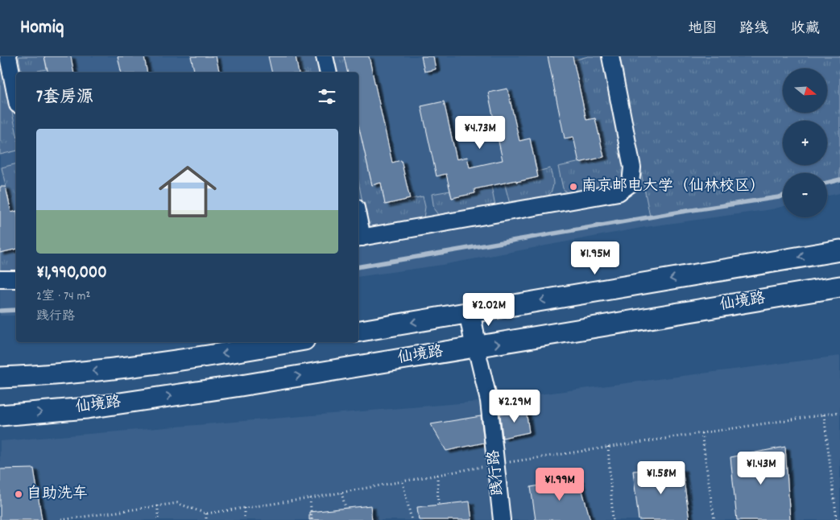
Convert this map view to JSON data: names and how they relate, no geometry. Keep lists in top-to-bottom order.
{
  "streets": {
    "main road": ["仙境路"],
    "street": ["践行路"]
  },
  "crossings": [
    ["仙境路", "践行路"]
  ],
  "places": ["南京邮电大学（仙林校区）", "自助洗车"],
  "north": "right",
  "page": {
    "header": "Homiq",
    "nav": ["地图", "路线", "收藏"],
    "map_buttons": ["+", "−"],
    "heading": "7套房源",
    "price": [
      "¥4.73M",
      "¥1.95M",
      "¥2.02M",
      "¥2.29M",
      "¥1.43M",
      "¥1.58M",
      "¥1.99M"
    ],
    "list": [
      {
        "name": "¥1,990,000",
        "note": "2室 · 74 m² · 践行路"
      }
    ]
  }
}
